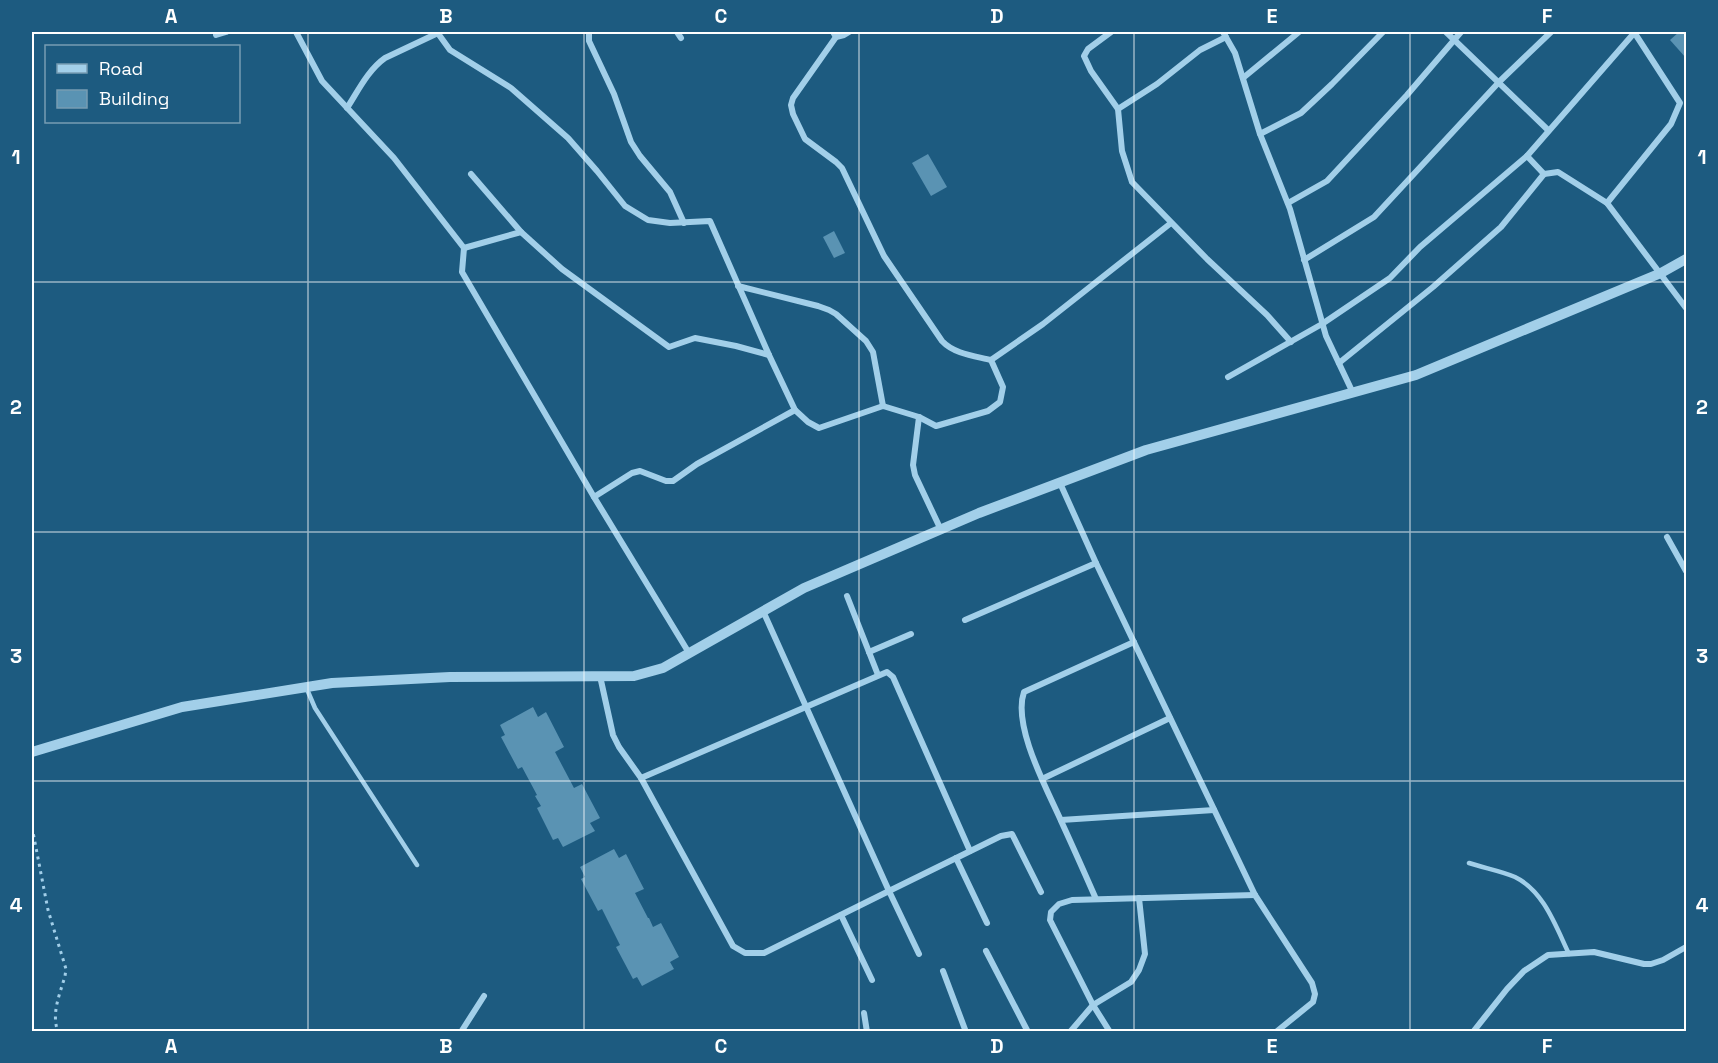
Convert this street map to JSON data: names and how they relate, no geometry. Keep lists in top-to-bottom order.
{
  "legend": ["Road", "Building"],
  "grid": {
    "columns": [
      "A",
      "B",
      "C",
      "D",
      "E",
      "F"
    ],
    "rows": [
      "1",
      "2",
      "3",
      "4"
    ]
  }
}
